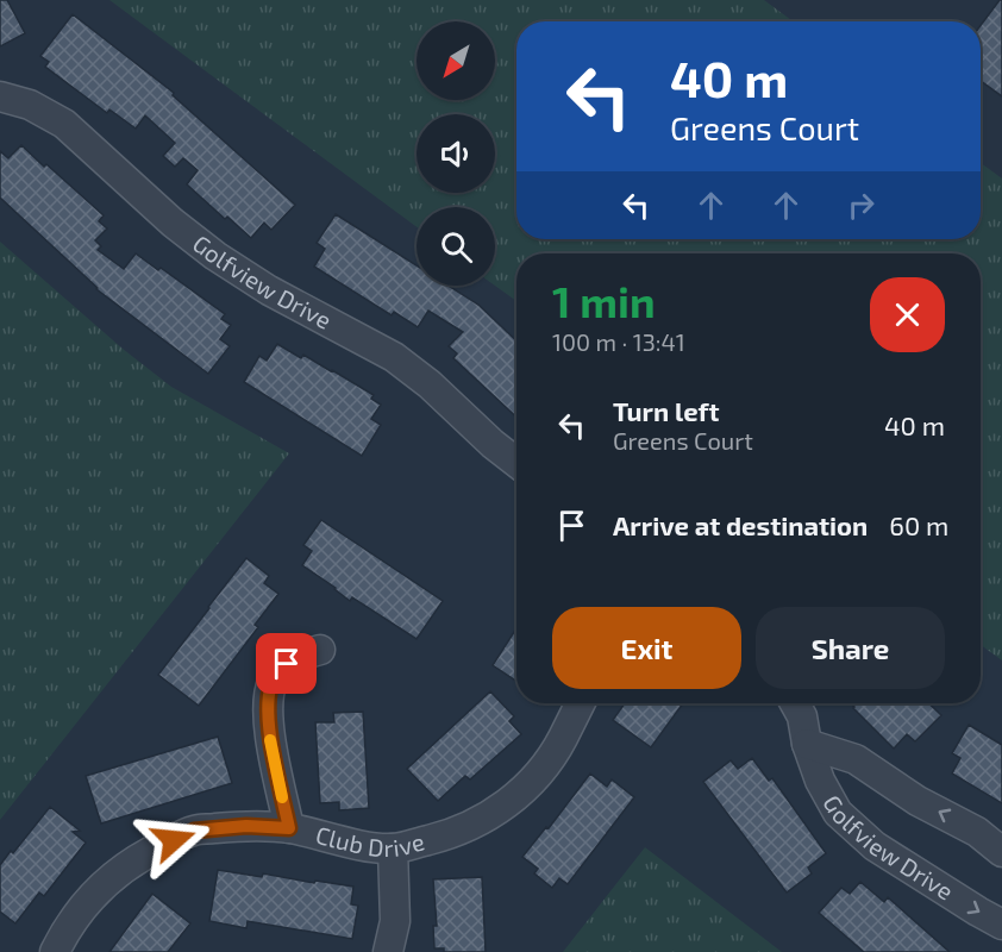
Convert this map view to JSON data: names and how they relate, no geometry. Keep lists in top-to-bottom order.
{
  "streets": {
    "street": ["Golfview Drive", "Club Drive"]
  },
  "north": "bottom left",
  "page": {
    "turn": ["40 m", "Greens Court"],
    "heading": ["1 min", "100 m · 13:41"],
    "list": [
      {
        "name": "Turn left",
        "note": "Greens Court",
        "value": "40 m"
      },
      {
        "name": "Arrive at destination",
        "value": "60 m"
      }
    ],
    "buttons": ["Exit", "Share"]
  }
}
